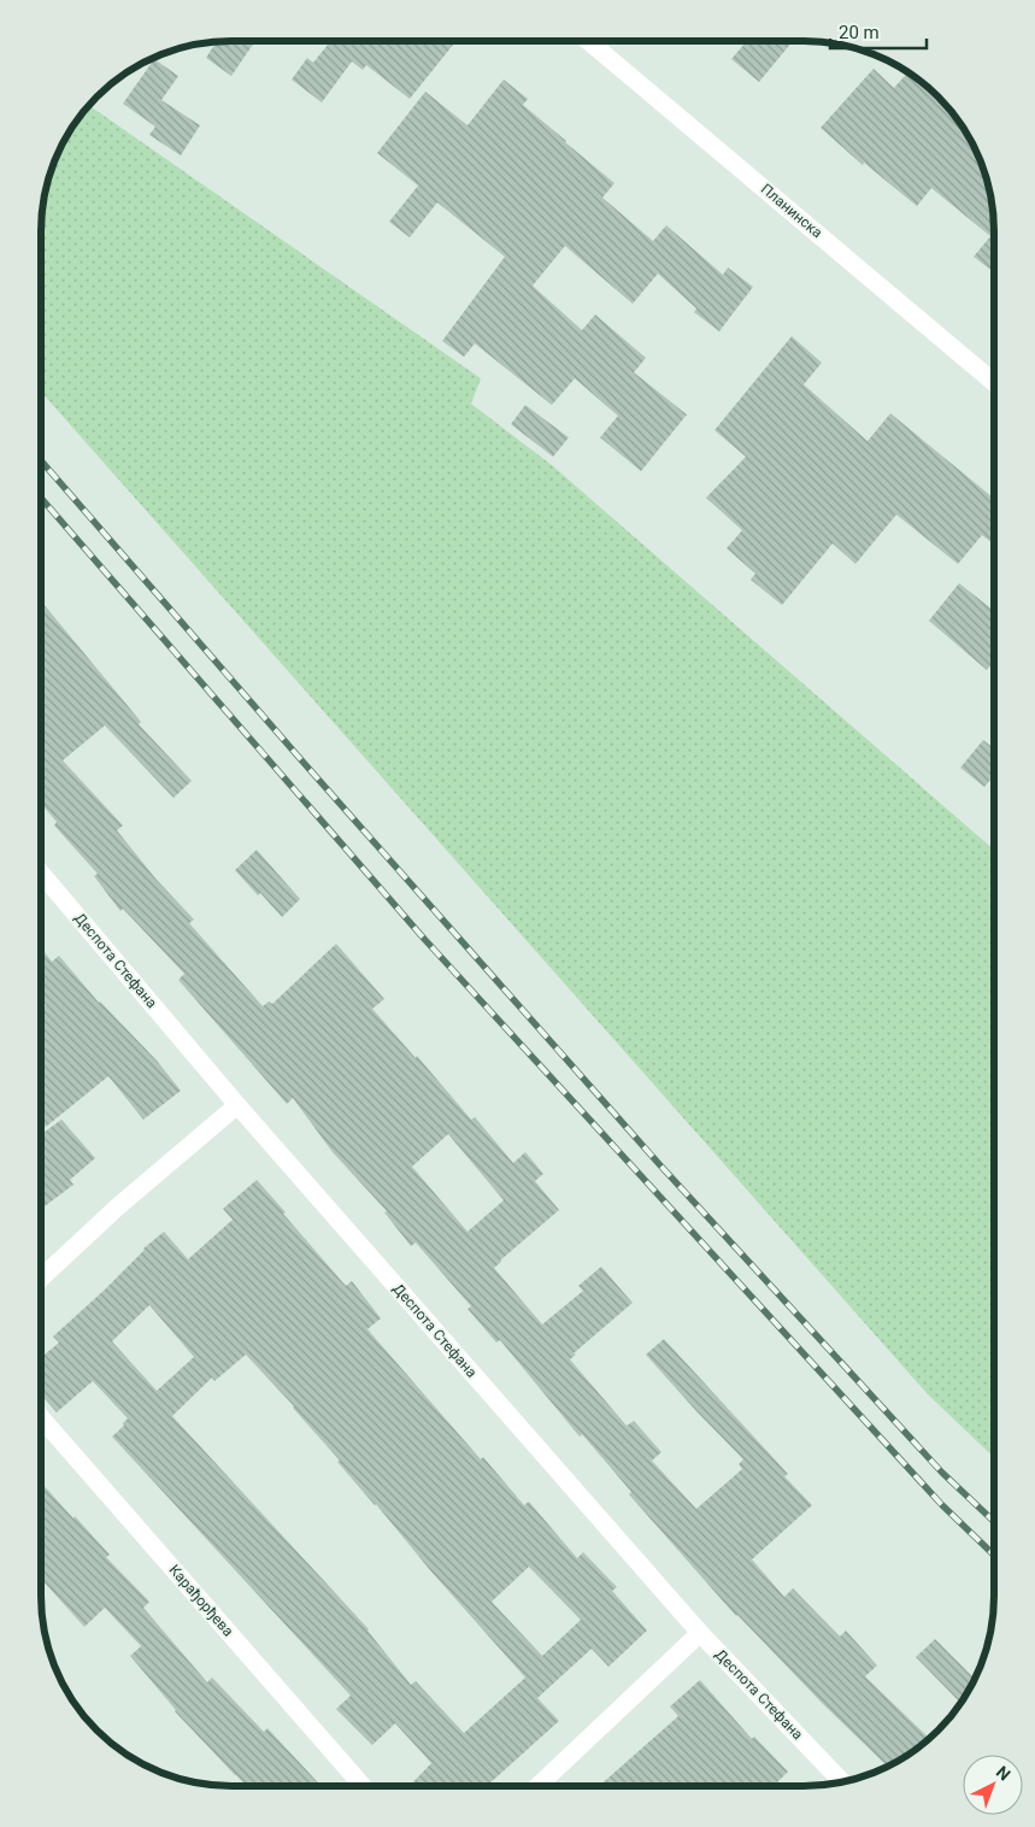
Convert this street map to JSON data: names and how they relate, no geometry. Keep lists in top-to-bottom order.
{
  "streets": {
    "street": ["Планинска", "Деспота Стефана", "Карађорђева"]
  },
  "scale_bar": "20 m",
  "north": "top right"
}
